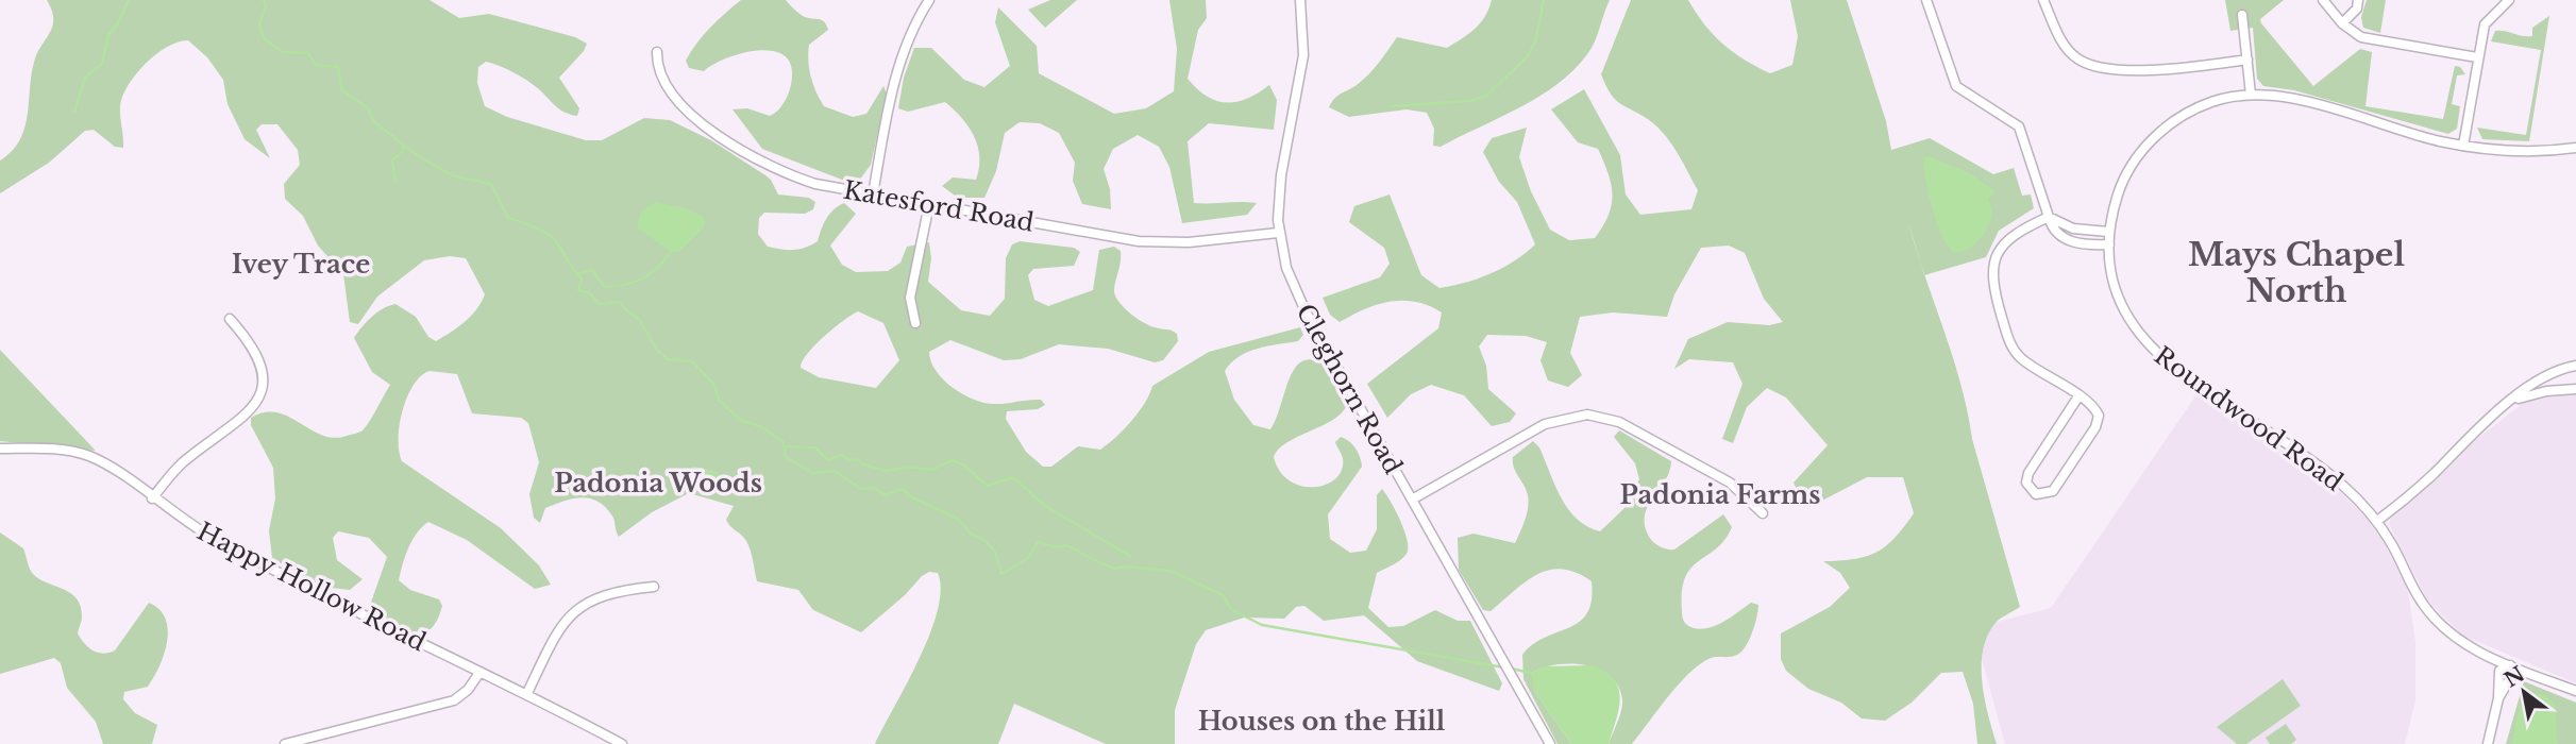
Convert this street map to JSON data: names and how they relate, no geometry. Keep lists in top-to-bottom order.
{
  "streets": {
    "street": [
      "Katesford Road",
      "Cleghorn Road",
      "Roundwood Road",
      "Happy Hollow Road"
    ]
  },
  "crossings": [
    ["Katesford Road", "Cleghorn Road"]
  ],
  "districts": [
    "Mays Chapel North",
    "Ivey Trace",
    "Padonia Woods",
    "Padonia Farms",
    "Houses on the Hill"
  ],
  "north": "top left"
}
